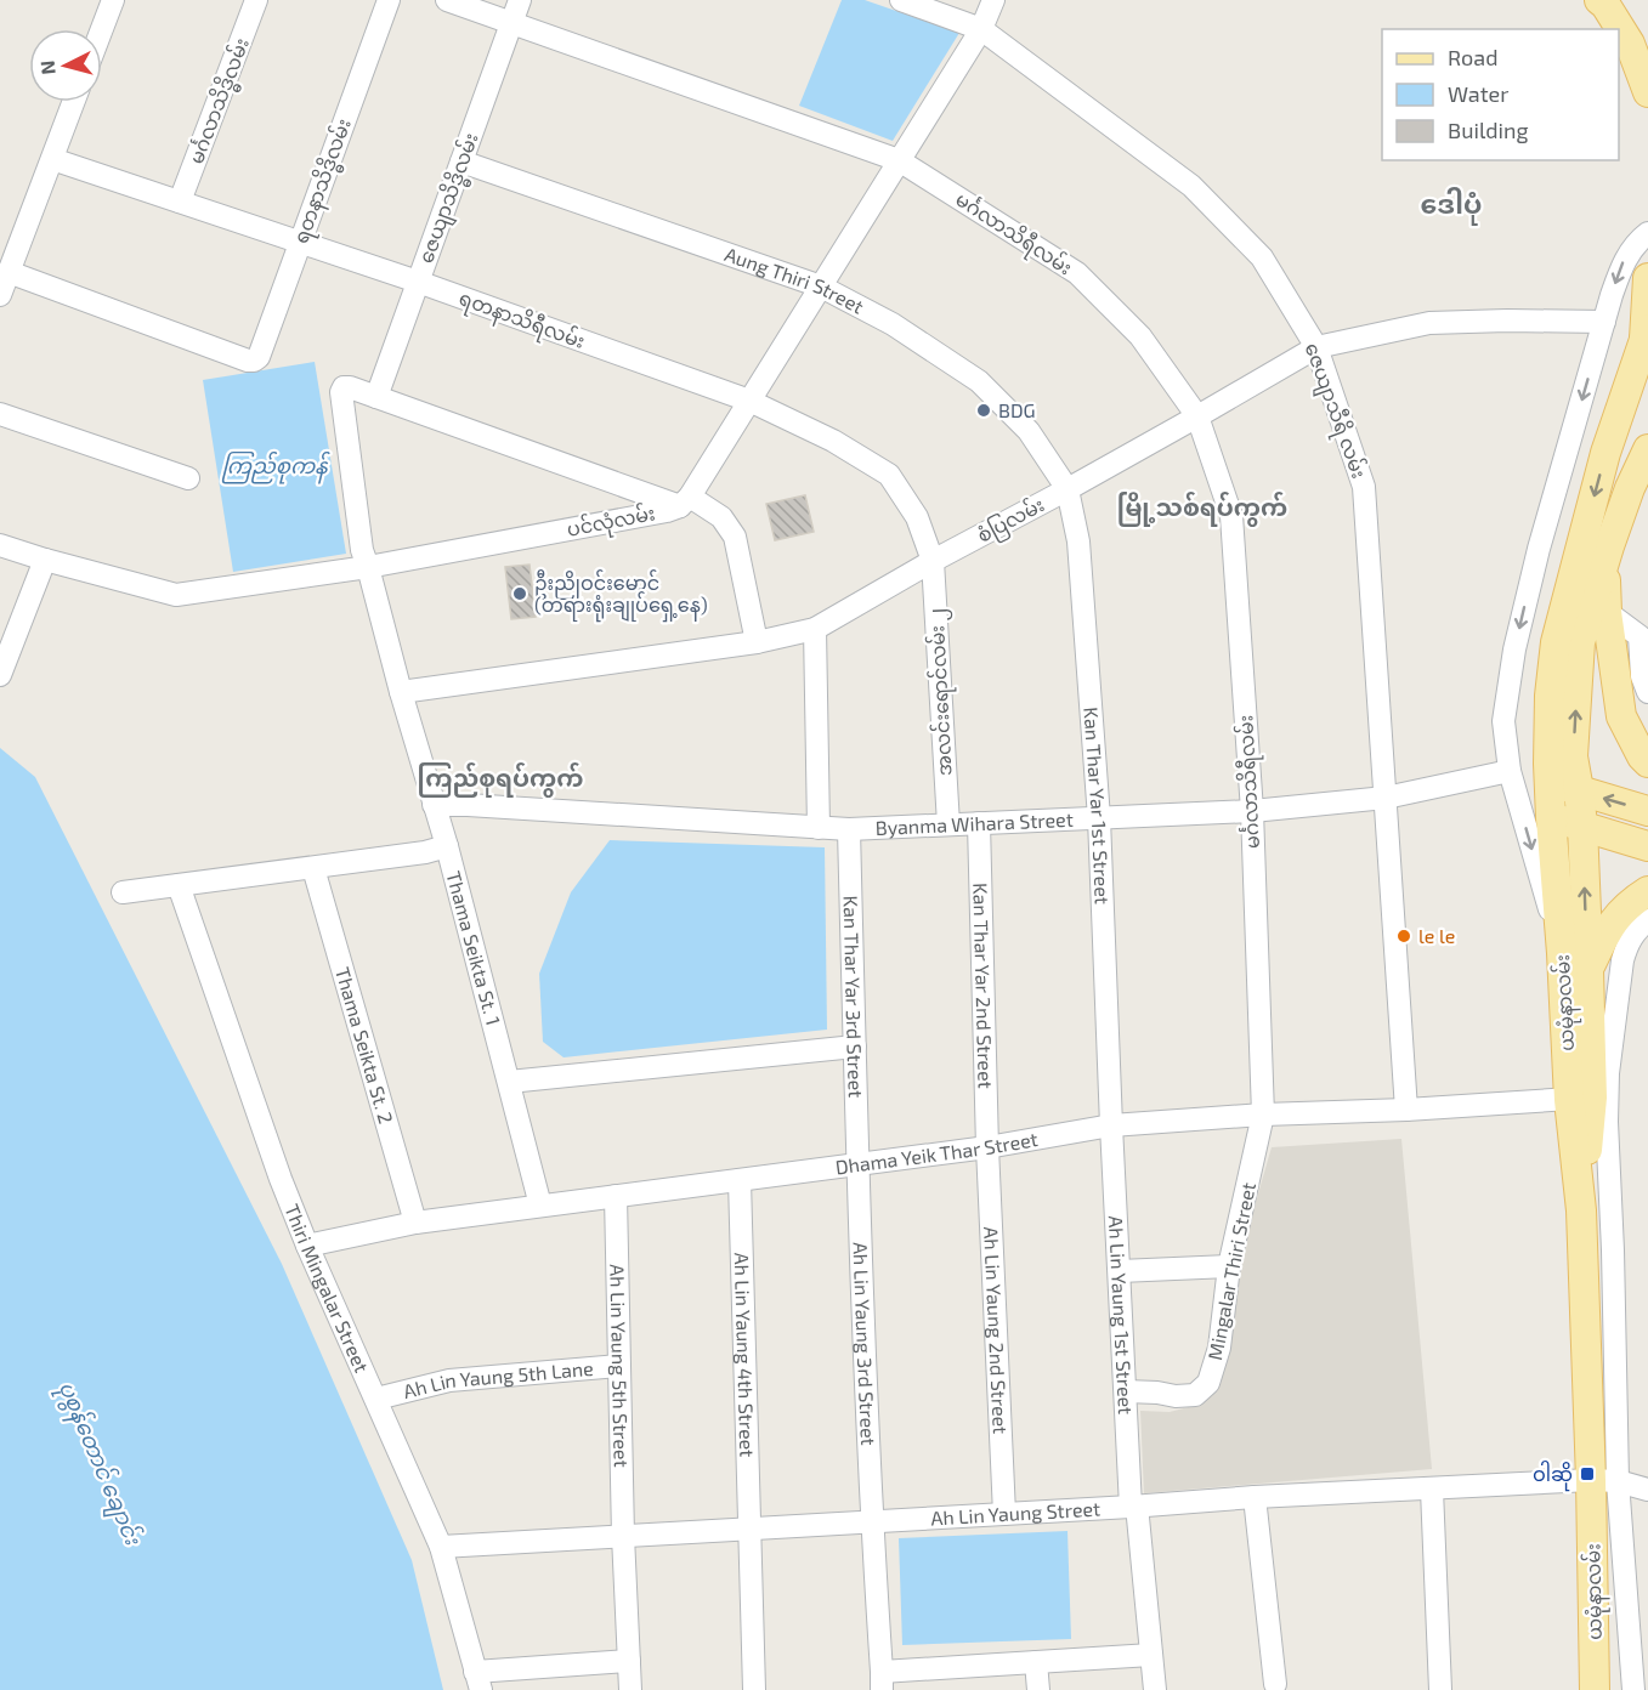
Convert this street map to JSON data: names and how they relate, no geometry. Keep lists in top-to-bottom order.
{
  "streets": {
    "main road": ["ယမုံနာလမ်း"],
    "street": [
      "မင်္ဂလာသိဒ္ဓိလမ်း",
      "ရတနာသိဒ္ဓိလမ်း",
      "ဇေယျာသိဒ္ဓိလမ်း",
      "မင်္ဂလာသိရီလမ်း",
      "Aung Thiri Street",
      "ရတနာသိရီလမ်း",
      "ဇေယျာသီရိ လမ်း",
      "စံပြလမ်း",
      "ပင်လုံလမ်း",
      "အလင်းရောင်လမ်း ၂",
      "Kan Thar Yar 1st Street",
      "Byanma Wihara Street",
      "Thama Seikta St. 1",
      "Kan Thar Yar 2nd Street",
      "Kan Thar Yar 3rd Street",
      "Thama Seikta St. 2",
      "Dhama Yeik Thar Street",
      "Mingalar Thiri Street",
      "Thiri Mingalar Street",
      "Ah Lin Yaung 1st Street",
      "Ah Lin Yaung 2nd Street",
      "Ah Lin Yaung 3rd Street",
      "Ah Lin Yaung 4th Street",
      "Ah Lin Yaung 5th Street",
      "Ah Lin Yaung 5th Lane",
      "Ah Lin Yaung Street"
    ]
  },
  "crossings": [
    ["မင်္ဂလာသိဒ္ဓိလမ်း", "ရတနာသိရီလမ်း"],
    ["ရတနာသိဒ္ဓိလမ်း", "ရတနာသိရီလမ်း"],
    ["ဇေယျာသိဒ္ဓိလမ်း", "မင်္ဂလာသိရီလမ်း"],
    ["ဇေယျာသိဒ္ဓိလမ်း", "Aung Thiri Street"],
    ["ဇေယျာသိဒ္ဓိလမ်း", "ရတနာသိရီလမ်း"],
    ["ဇေယျာသိဒ္ဓိလမ်း", "Thama Seikta St. 1"],
    ["မင်္ဂလာသိရီလမ်း", "စံပြလမ်း"],
    ["မင်္ဂလာသိရီလမ်း", "Byanma Wihara Street"],
    ["မင်္ဂလာသိရီလမ်း", "Dhama Yeik Thar Street"],
    ["မင်္ဂလာသိရီလမ်း", "Mingalar Thiri Street"],
    ["Aung Thiri Street", "စံပြလမ်း"],
    ["Aung Thiri Street", "Kan Thar Yar 1st Street"],
    ["ရတနာသိရီလမ်း", "စံပြလမ်း"],
    ["ရတနာသိရီလမ်း", "အလင်းရောင်လမ်း ၂"],
    ["ဇေယျာသီရိ လမ်း", "စံပြလမ်း"],
    ["ဇေယျာသီရိ လမ်း", "Byanma Wihara Street"],
    ["ဇေယျာသီရိ လမ်း", "Dhama Yeik Thar Street"],
    ["စံပြလမ်း", "အလင်းရောင်လမ်း ၂"],
    ["စံပြလမ်း", "Kan Thar Yar 1st Street"],
    ["စံပြလမ်း", "Thama Seikta St. 1"],
    ["ပင်လုံလမ်း", "Thama Seikta St. 1"],
    ["အလင်းရောင်လမ်း ၂", "Byanma Wihara Street"],
    ["Kan Thar Yar 1st Street", "Byanma Wihara Street"],
    ["Kan Thar Yar 1st Street", "Dhama Yeik Thar Street"],
    ["Kan Thar Yar 1st Street", "Ah Lin Yaung 1st Street"],
    ["Byanma Wihara Street", "Thama Seikta St. 1"],
    ["Byanma Wihara Street", "Kan Thar Yar 2nd Street"],
    ["Byanma Wihara Street", "Kan Thar Yar 3rd Street"],
    ["Thama Seikta St. 1", "Dhama Yeik Thar Street"],
    ["Kan Thar Yar 2nd Street", "Dhama Yeik Thar Street"],
    ["Kan Thar Yar 2nd Street", "Ah Lin Yaung 2nd Street"],
    ["Kan Thar Yar 3rd Street", "Dhama Yeik Thar Street"],
    ["Kan Thar Yar 3rd Street", "Ah Lin Yaung 3rd Street"],
    ["ယမုံနာလမ်း", "Dhama Yeik Thar Street"],
    ["ယမုံနာလမ်း", "Ah Lin Yaung Street"],
    ["Thama Seikta St. 2", "Dhama Yeik Thar Street"],
    ["Dhama Yeik Thar Street", "Mingalar Thiri Street"],
    ["Dhama Yeik Thar Street", "Thiri Mingalar Street"],
    ["Dhama Yeik Thar Street", "Ah Lin Yaung 1st Street"],
    ["Dhama Yeik Thar Street", "Ah Lin Yaung 2nd Street"],
    ["Dhama Yeik Thar Street", "Ah Lin Yaung 3rd Street"],
    ["Dhama Yeik Thar Street", "Ah Lin Yaung 4th Street"],
    ["Dhama Yeik Thar Street", "Ah Lin Yaung 5th Street"],
    ["Mingalar Thiri Street", "Ah Lin Yaung 1st Street"],
    ["Thiri Mingalar Street", "Ah Lin Yaung 5th Lane"],
    ["Thiri Mingalar Street", "Ah Lin Yaung Street"],
    ["Ah Lin Yaung 1st Street", "Ah Lin Yaung Street"],
    ["Ah Lin Yaung 2nd Street", "Ah Lin Yaung Street"],
    ["Ah Lin Yaung 3rd Street", "Ah Lin Yaung Street"],
    ["Ah Lin Yaung 4th Street", "Ah Lin Yaung Street"],
    ["Ah Lin Yaung 5th Street", "Ah Lin Yaung 5th Lane"],
    ["Ah Lin Yaung 5th Street", "Ah Lin Yaung Street"]
  ],
  "districts": ["ဒေါပုံ", "မြို့သစ်ရပ်ကွက်", "ကြည်စုရပ်ကွက်"],
  "water": ["ကြည်စုကန်", "ပုစွန်တောင် ချောင်း"],
  "places": {
    "other": ["BDG", "ဦးညိုဝင်းမောင် (တရားရုံးချုပ်ရှေ့နေ)", "le le"],
    "transit": ["ဝါဆို"]
  },
  "legend": ["Road", "Water", "Building"],
  "north": "left"
}
